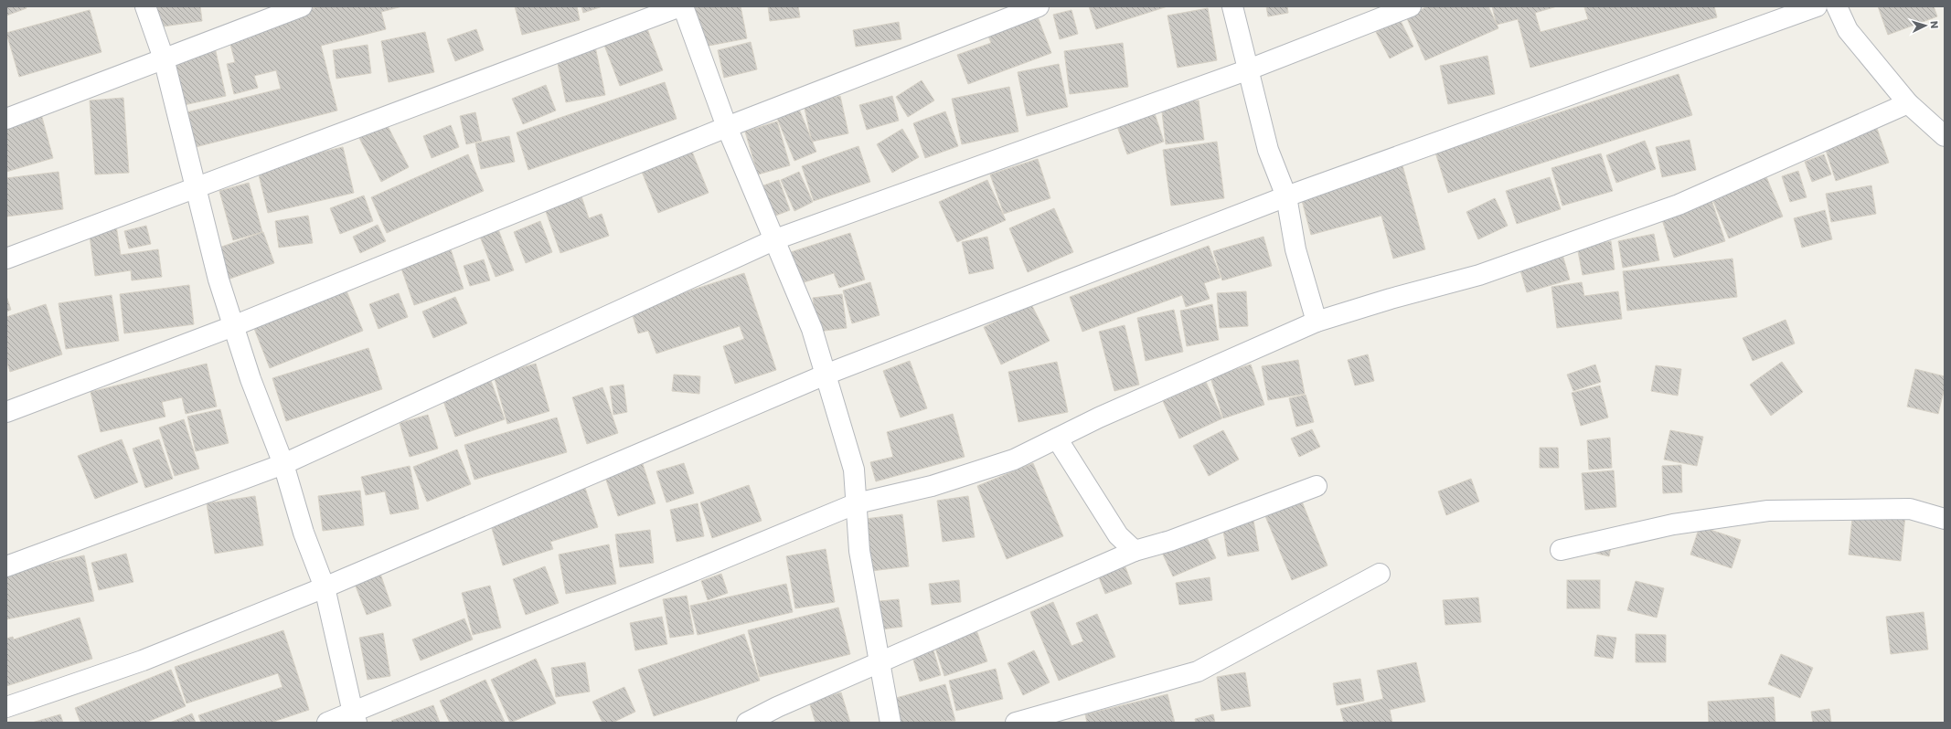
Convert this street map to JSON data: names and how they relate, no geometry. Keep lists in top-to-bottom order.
{
  "north": "right"
}
